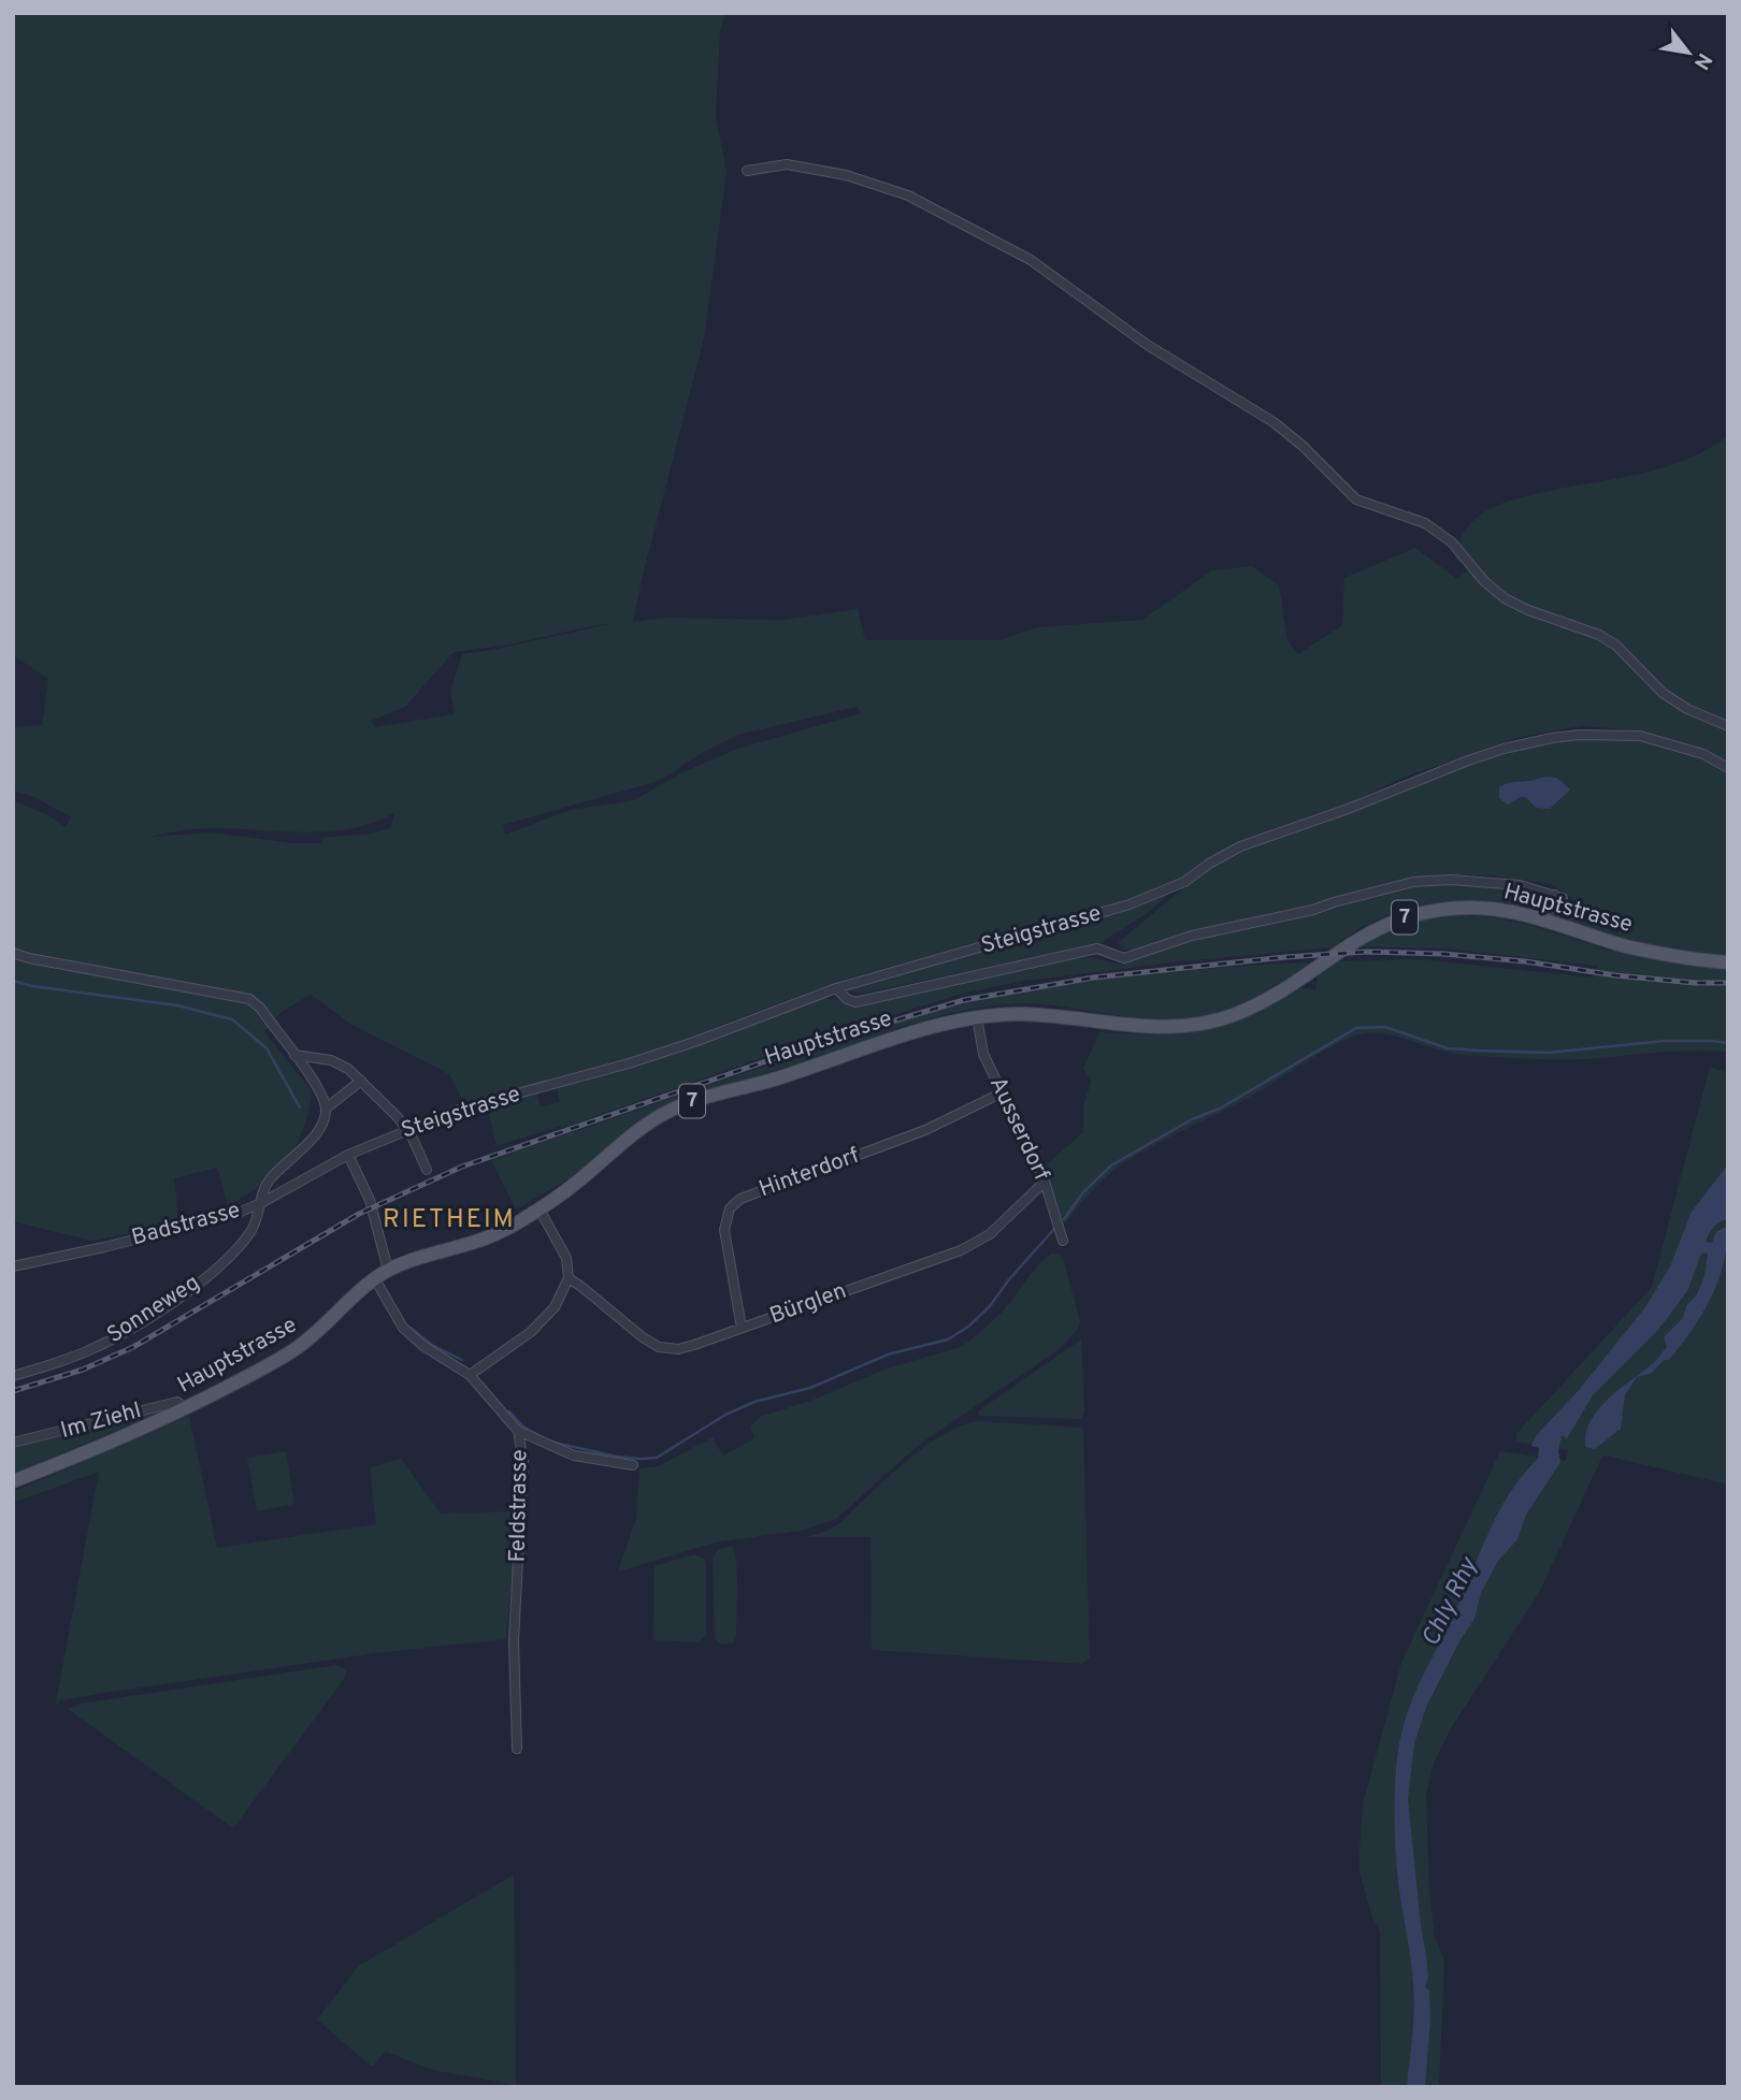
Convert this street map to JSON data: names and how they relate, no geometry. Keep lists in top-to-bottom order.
{
  "streets": {
    "main road": ["Hauptstrasse", "7"],
    "street": [
      "Steigstrasse",
      "Ausserdorf",
      "Hinterdorf",
      "Badstrasse",
      "Bürglen",
      "Sonneweg",
      "Im Ziehl",
      "Feldstrasse"
    ]
  },
  "crossings": [
    ["Hauptstrasse", "Ausserdorf"],
    ["Hauptstrasse", "Im Ziehl"],
    ["Hauptstrasse", "Feldstrasse"],
    ["Steigstrasse", "Badstrasse"],
    ["Ausserdorf", "Hinterdorf"],
    ["Ausserdorf", "Bürglen"],
    ["Hinterdorf", "Bürglen"],
    ["Badstrasse", "Sonneweg"]
  ],
  "districts": ["RIETHEIM"],
  "water": ["Chly Rhy"],
  "north": "bottom right"
}
